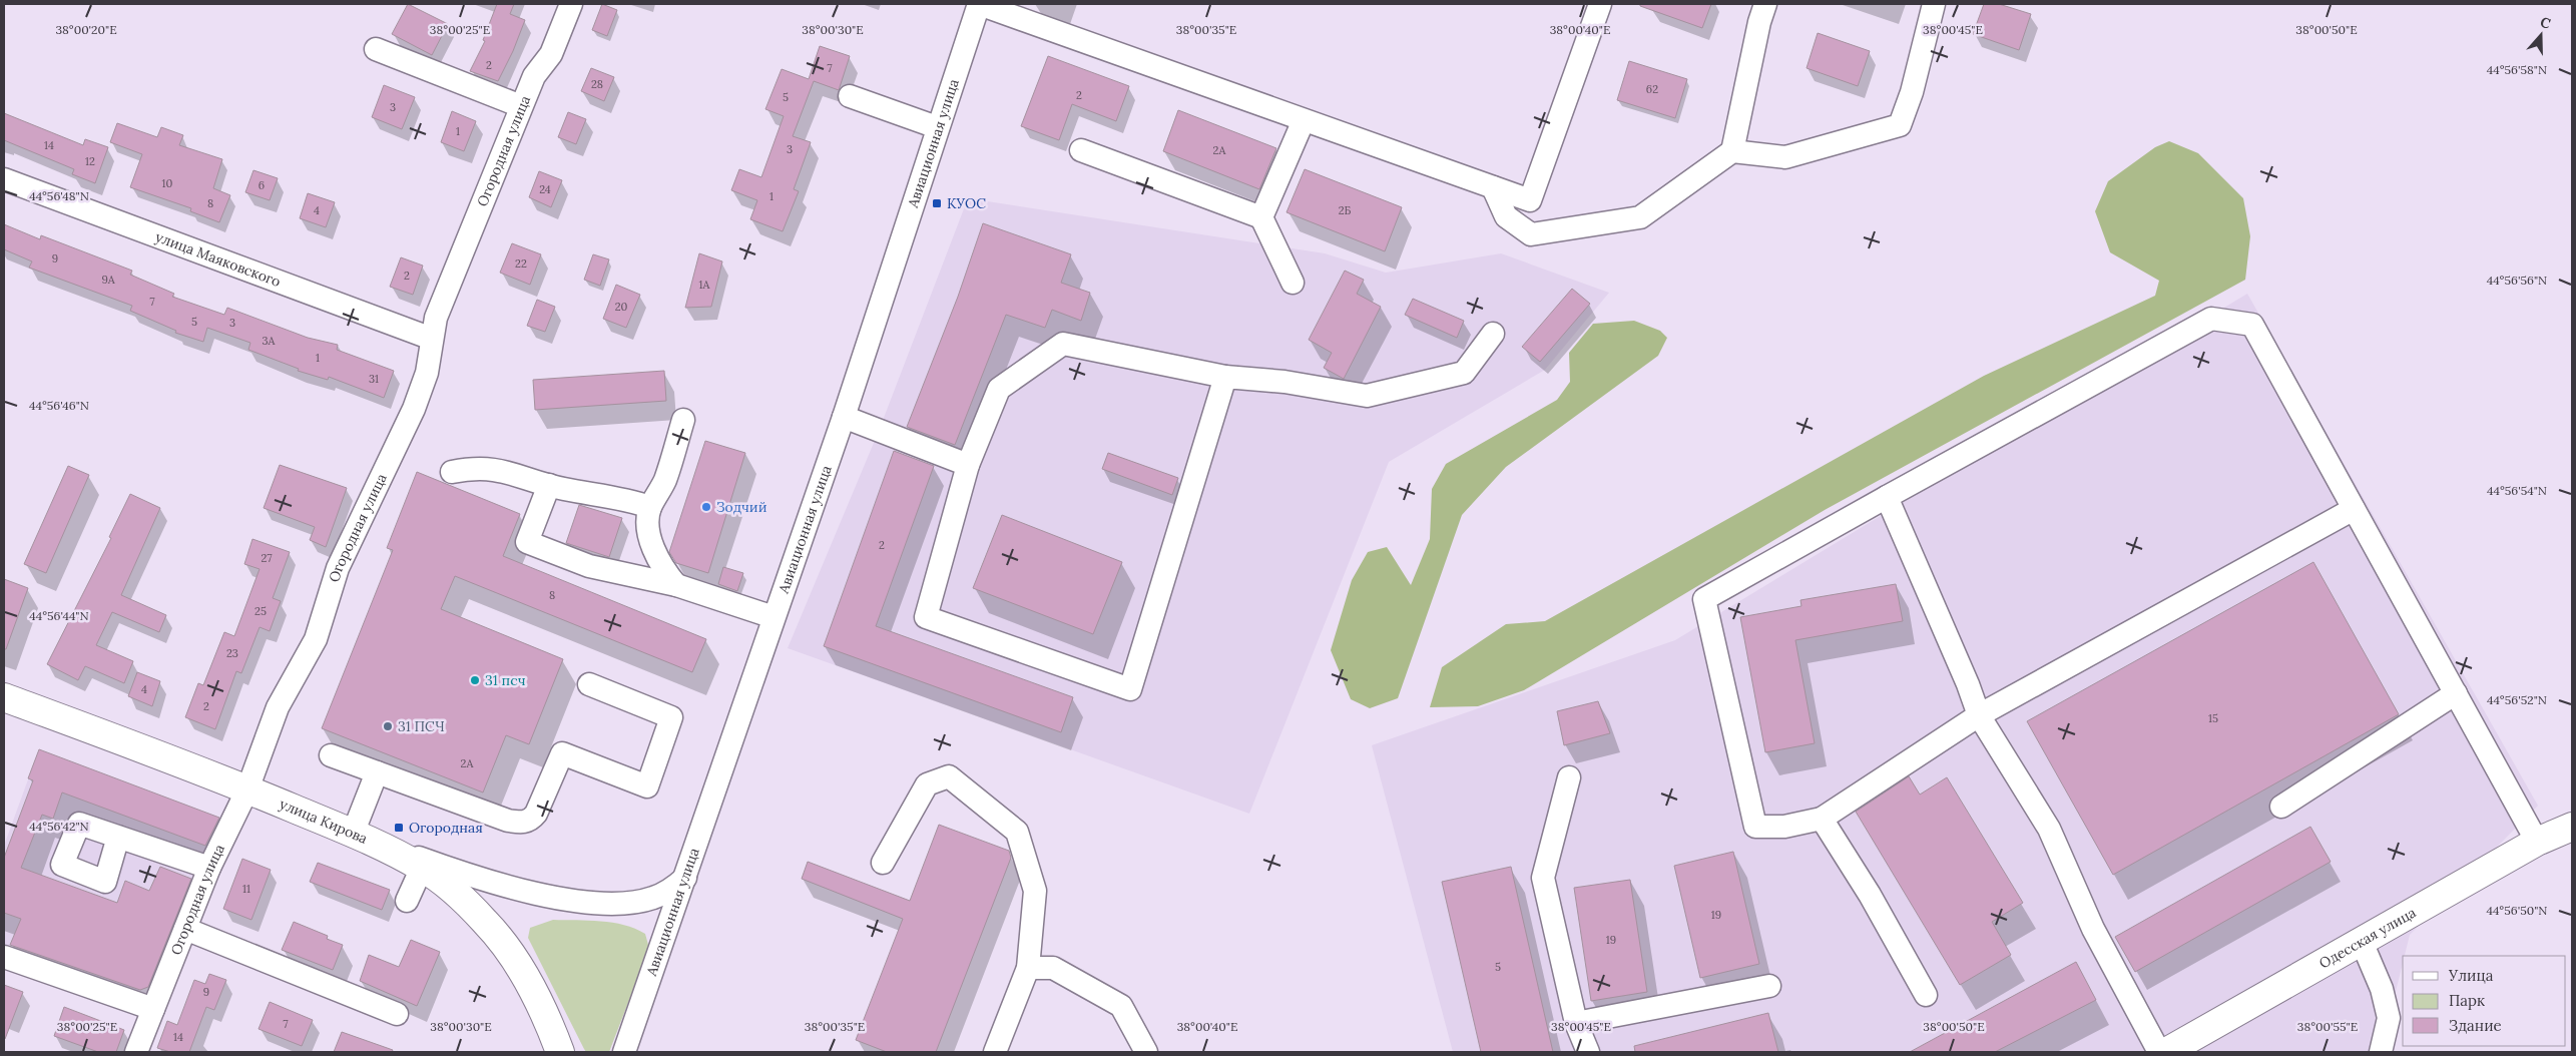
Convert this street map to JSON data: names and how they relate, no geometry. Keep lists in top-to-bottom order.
{
  "streets": {
    "main road": ["улица Кирова", "Одесская улица"],
    "street": ["Авиационная улица", "Огородная улица", "улица Маяковского"]
  },
  "crossings": [
    ["Огородная улица", "улица Маяковского"],
    ["Огородная улица", "улица Кирова"]
  ],
  "places": {
    "transit": ["КУОС", "Огородная"],
    "other": ["Зодчий", "31 псч", "31 ПСЧ"]
  },
  "house_numbers": [
    "2",
    "7",
    "28",
    "62",
    "2",
    "5",
    "3",
    "1",
    "14",
    "3",
    "2А",
    "12",
    "10",
    "6",
    "24",
    "1",
    "8",
    "4",
    "2Б",
    "9",
    "22",
    "2",
    "9А",
    "1А",
    "7",
    "20",
    "5",
    "3",
    "3А",
    "1",
    "31",
    "2",
    "27",
    "8",
    "25",
    "23",
    "4",
    "2",
    "15",
    "2А",
    "11",
    "19",
    "19",
    "5",
    "9",
    "7",
    "14"
  ],
  "legend": ["Улица", "Парк", "Здание"],
  "north": "top",
  "coordinates": [
    "38°00'25\"E",
    "38°00'30\"E",
    "38°00'35\"E",
    "38°00'45\"E",
    "38°00'20\"E",
    "38°00'40\"E",
    "38°00'50\"E",
    "44°56'58\"N",
    "44°56'48\"N",
    "44°56'56\"N",
    "44°56'46\"N",
    "44°56'54\"N",
    "44°56'44\"N",
    "44°56'52\"N",
    "44°56'42\"N",
    "44°56'50\"N",
    "38°00'55\"E"
  ]
}
